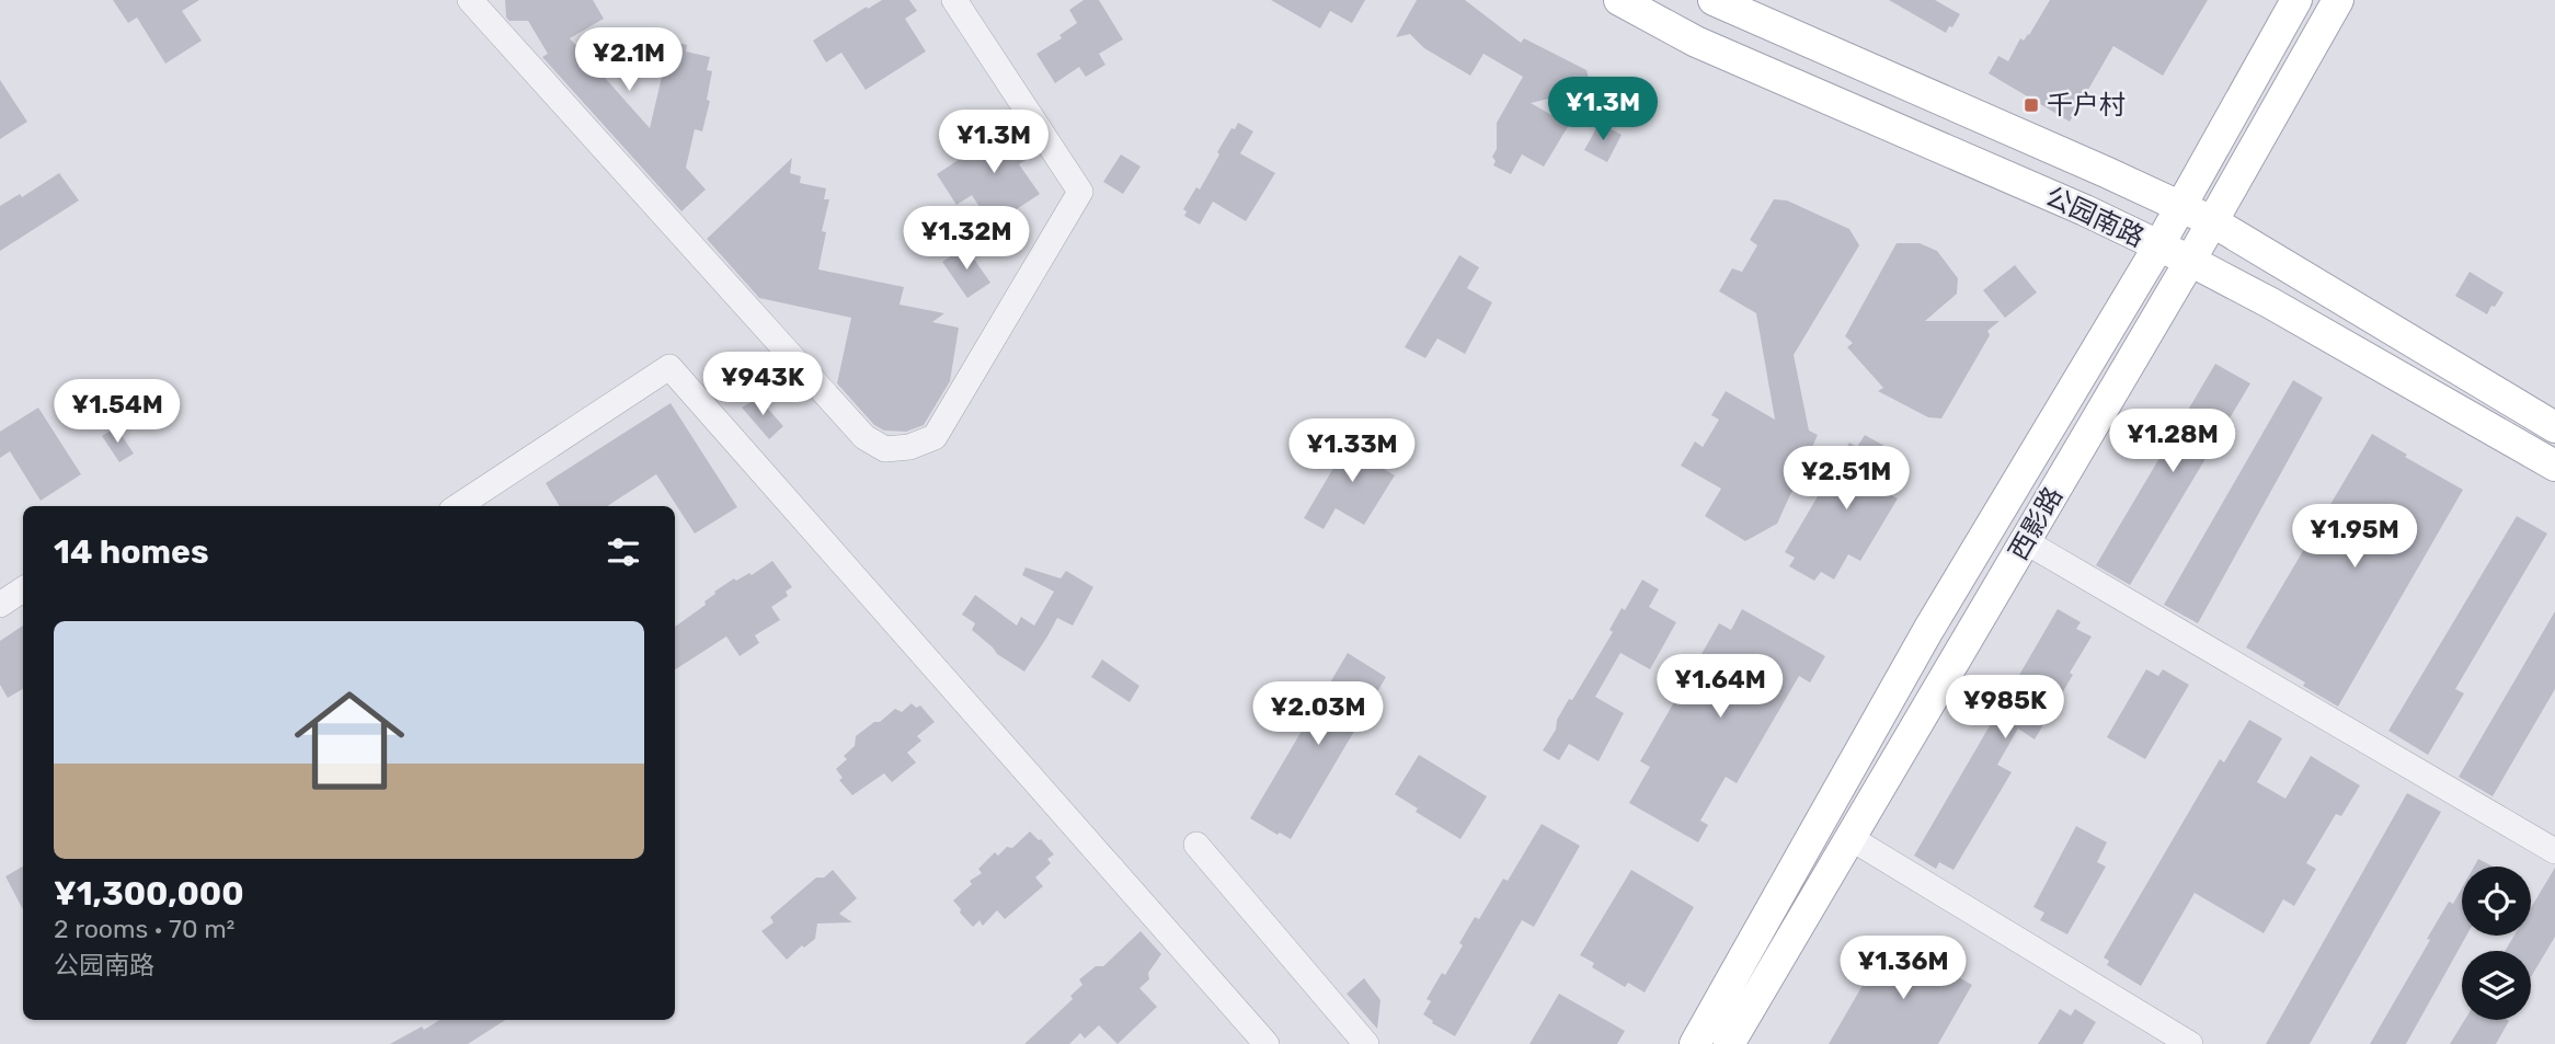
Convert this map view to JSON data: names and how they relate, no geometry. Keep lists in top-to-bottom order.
{
  "streets": {
    "main road": ["公园南路", "西影路"]
  },
  "crossings": [
    ["公园南路", "西影路"]
  ],
  "places": {
    "transit": ["千户村"]
  },
  "page": {
    "price": [
      "¥2.1M",
      "¥1.3M",
      "¥1.3M",
      "¥1.32M",
      "¥943K",
      "¥1.54M",
      "¥1.28M",
      "¥1.33M",
      "¥2.51M",
      "¥1.95M",
      "¥1.64M",
      "¥985K",
      "¥2.03M",
      "¥1.36M"
    ],
    "heading": "14 homes",
    "list": [
      {
        "name": "¥1,300,000",
        "note": "2 rooms · 70 m² · 公园南路"
      }
    ]
  }
}
